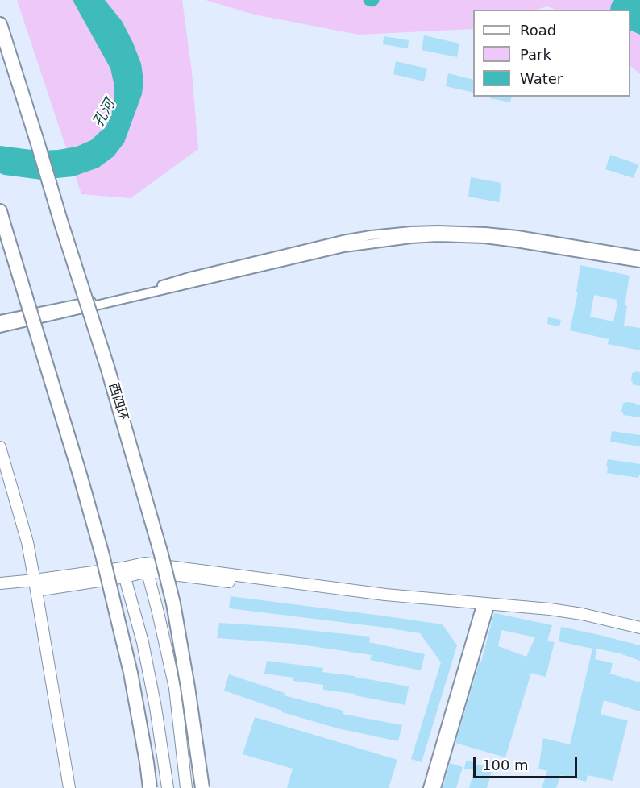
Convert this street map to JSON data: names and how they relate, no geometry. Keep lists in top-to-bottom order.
{
  "streets": {
    "highway": ["西四环"]
  },
  "water": ["孔河"],
  "legend": ["Road", "Park", "Water"],
  "scale_bar": "100 m"
}
